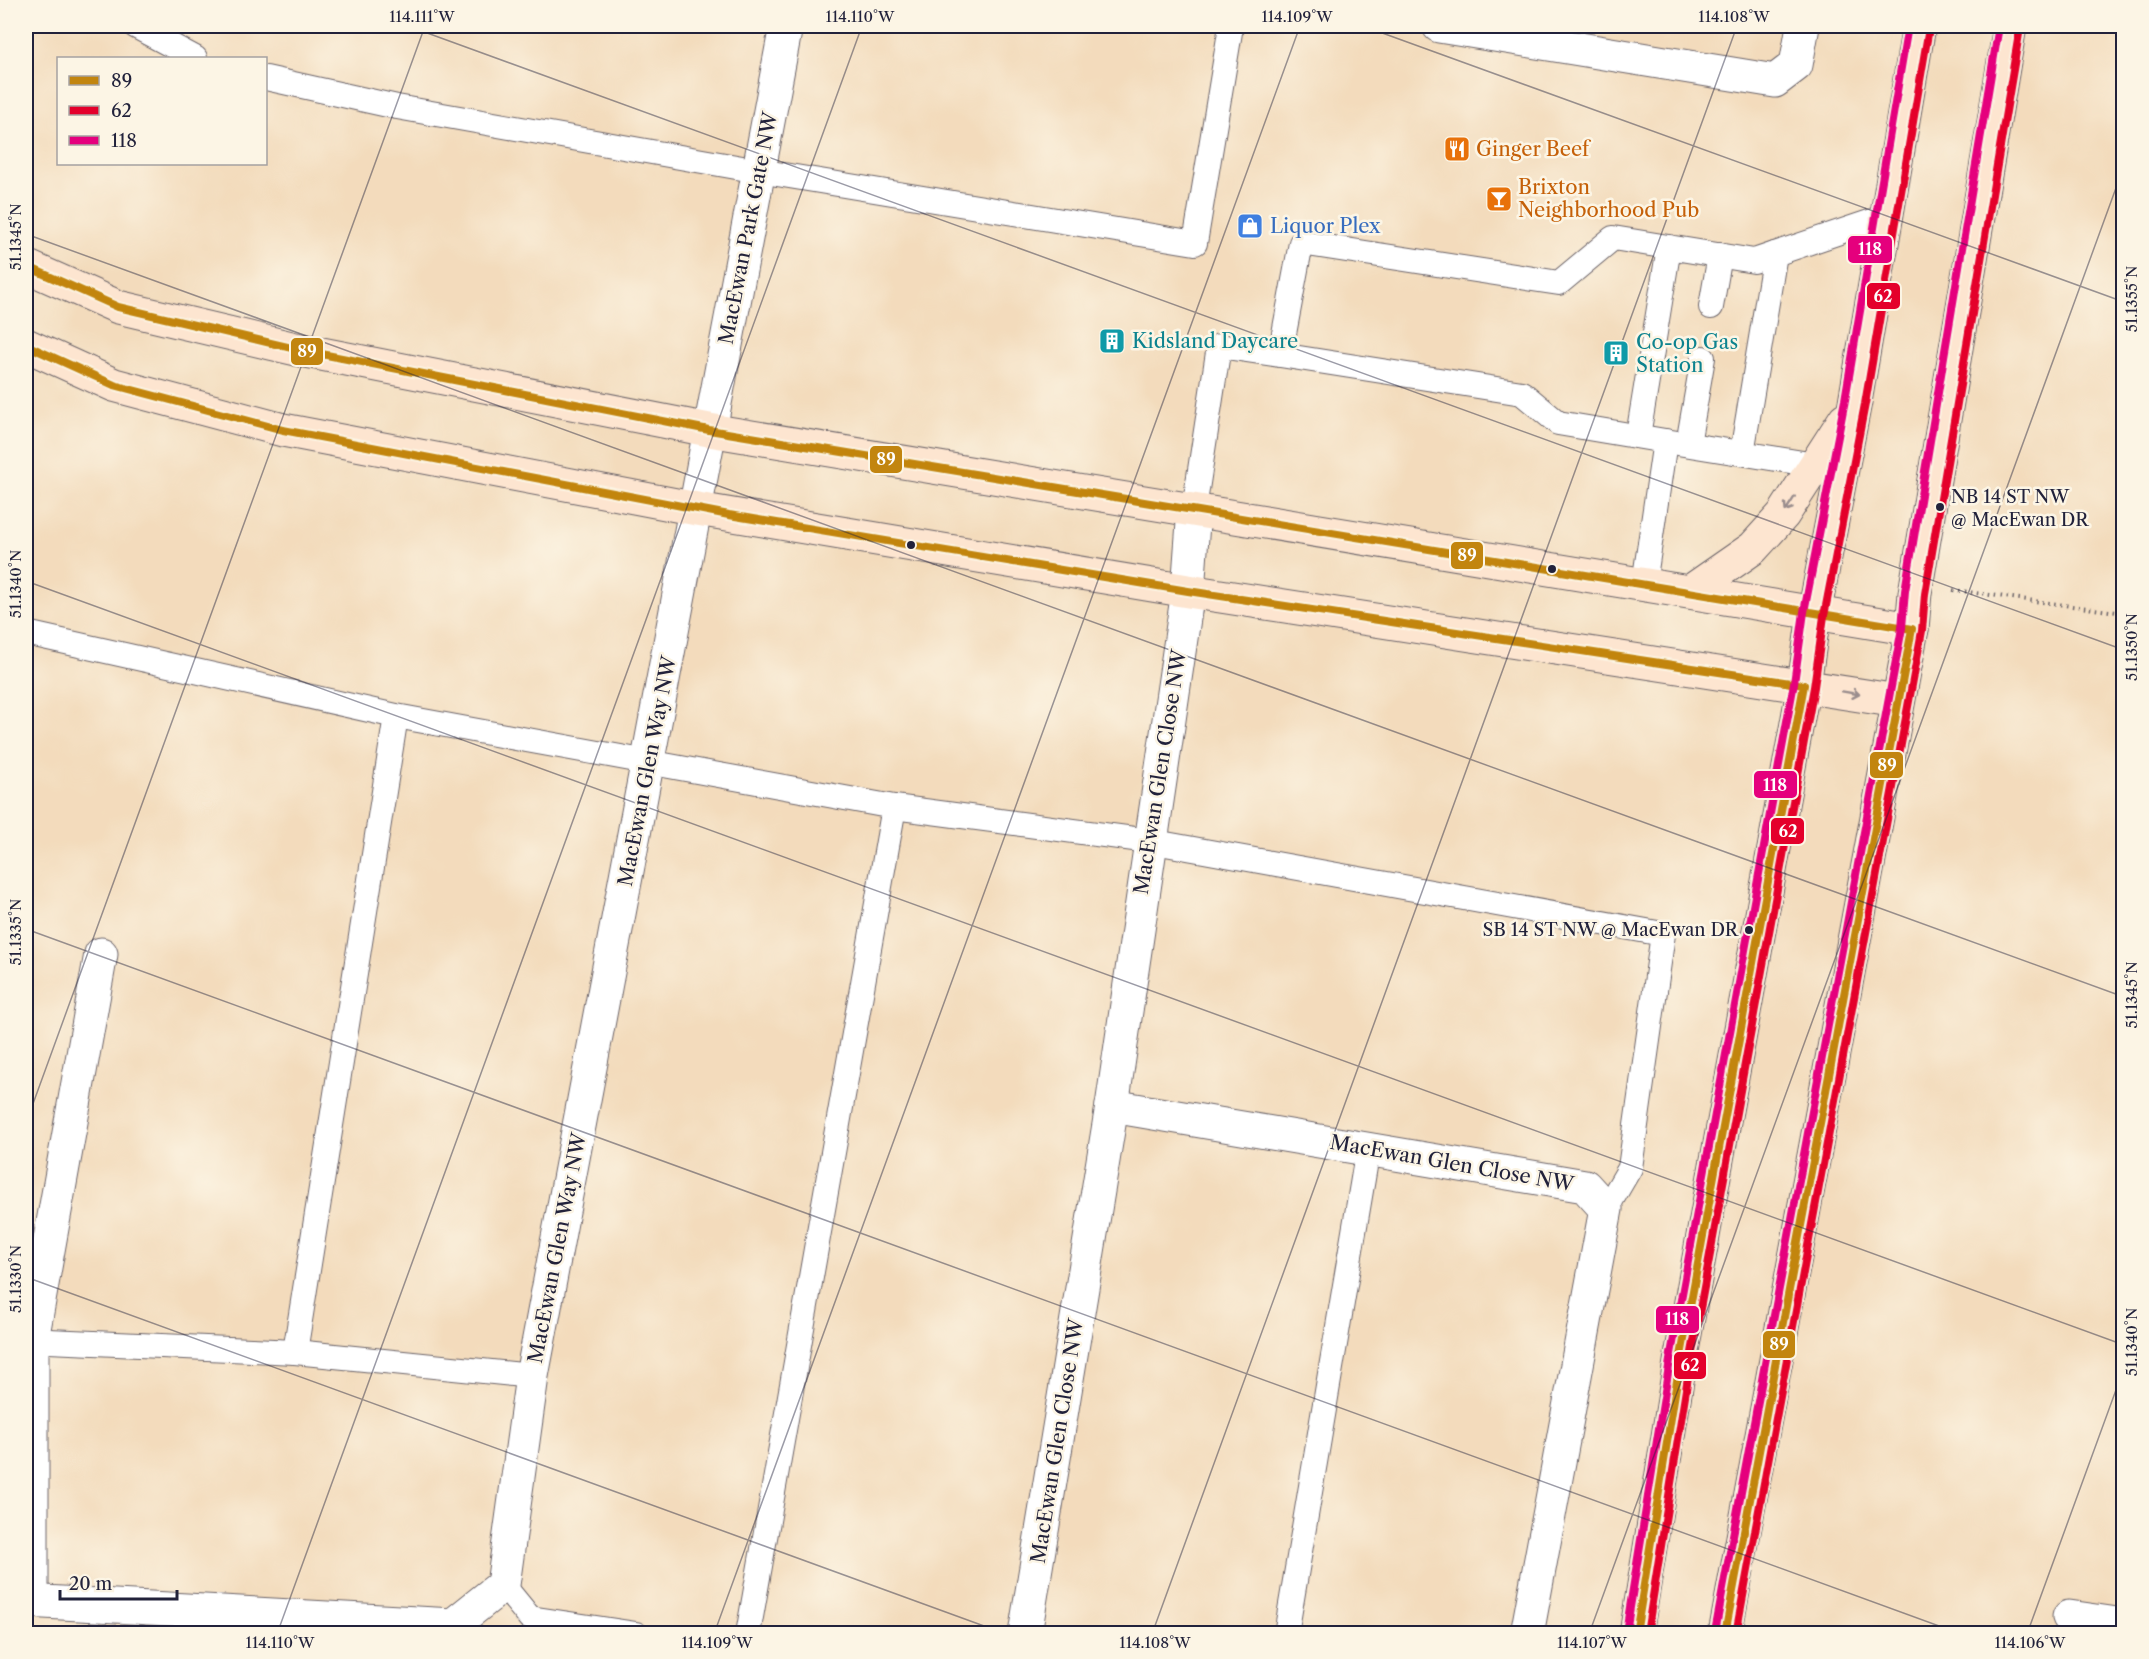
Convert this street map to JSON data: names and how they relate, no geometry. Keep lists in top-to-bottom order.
{
  "streets": {
    "street": ["MacEwan Park Gate NW", "MacEwan Glen Way NW", "MacEwan Glen Close NW"]
  },
  "crossings": [
    ["MacEwan Park Gate NW", "MacEwan Glen Way NW"]
  ],
  "places": {
    "restaurant": ["Ginger Beef"],
    "bar": ["Brixton Neighborhood Pub"],
    "shop": ["Liquor Plex"],
    "building": ["Kidsland Daycare", "Co-op Gas Station"],
    "other": ["NB 14 ST NW @ MacEwan DR", "SB 14 ST NW @ MacEwan DR"]
  },
  "lines": ["transit line 118", "transit line 62", "transit line 89"],
  "legend": ["89", "62", "118"],
  "scale_bar": "20 m",
  "coordinates": [
    "114.111°W",
    "114.110°W",
    "114.109°W",
    "114.108°W",
    "51.1345°N",
    "51.1355°N",
    "51.1340°N",
    "51.1350°N",
    "51.1335°N",
    "51.1330°N",
    "114.107°W",
    "114.106°W"
  ]
}
